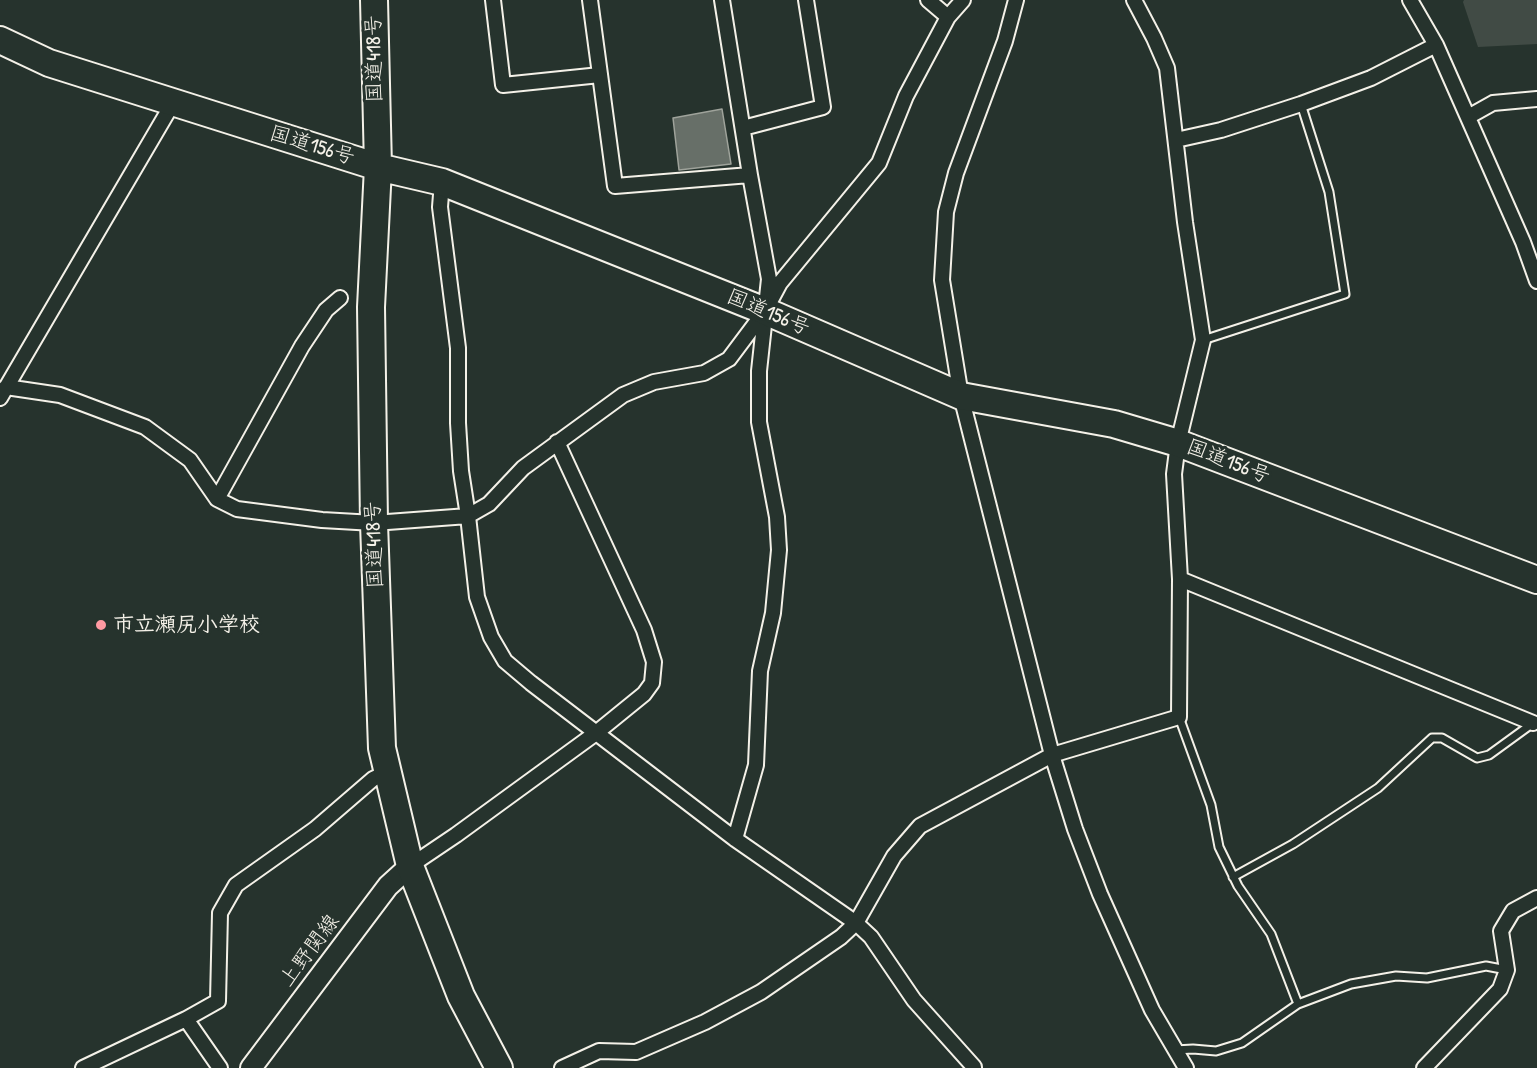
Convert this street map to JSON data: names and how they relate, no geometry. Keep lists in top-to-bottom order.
{
  "streets": {
    "highway": ["国道418号", "国道156号"],
    "main road": ["上野関線"]
  },
  "crossings": [
    ["国道418号", "国道156号"],
    ["国道418号", "上野関線"]
  ],
  "places": ["市立瀬尻小学校"]
}
